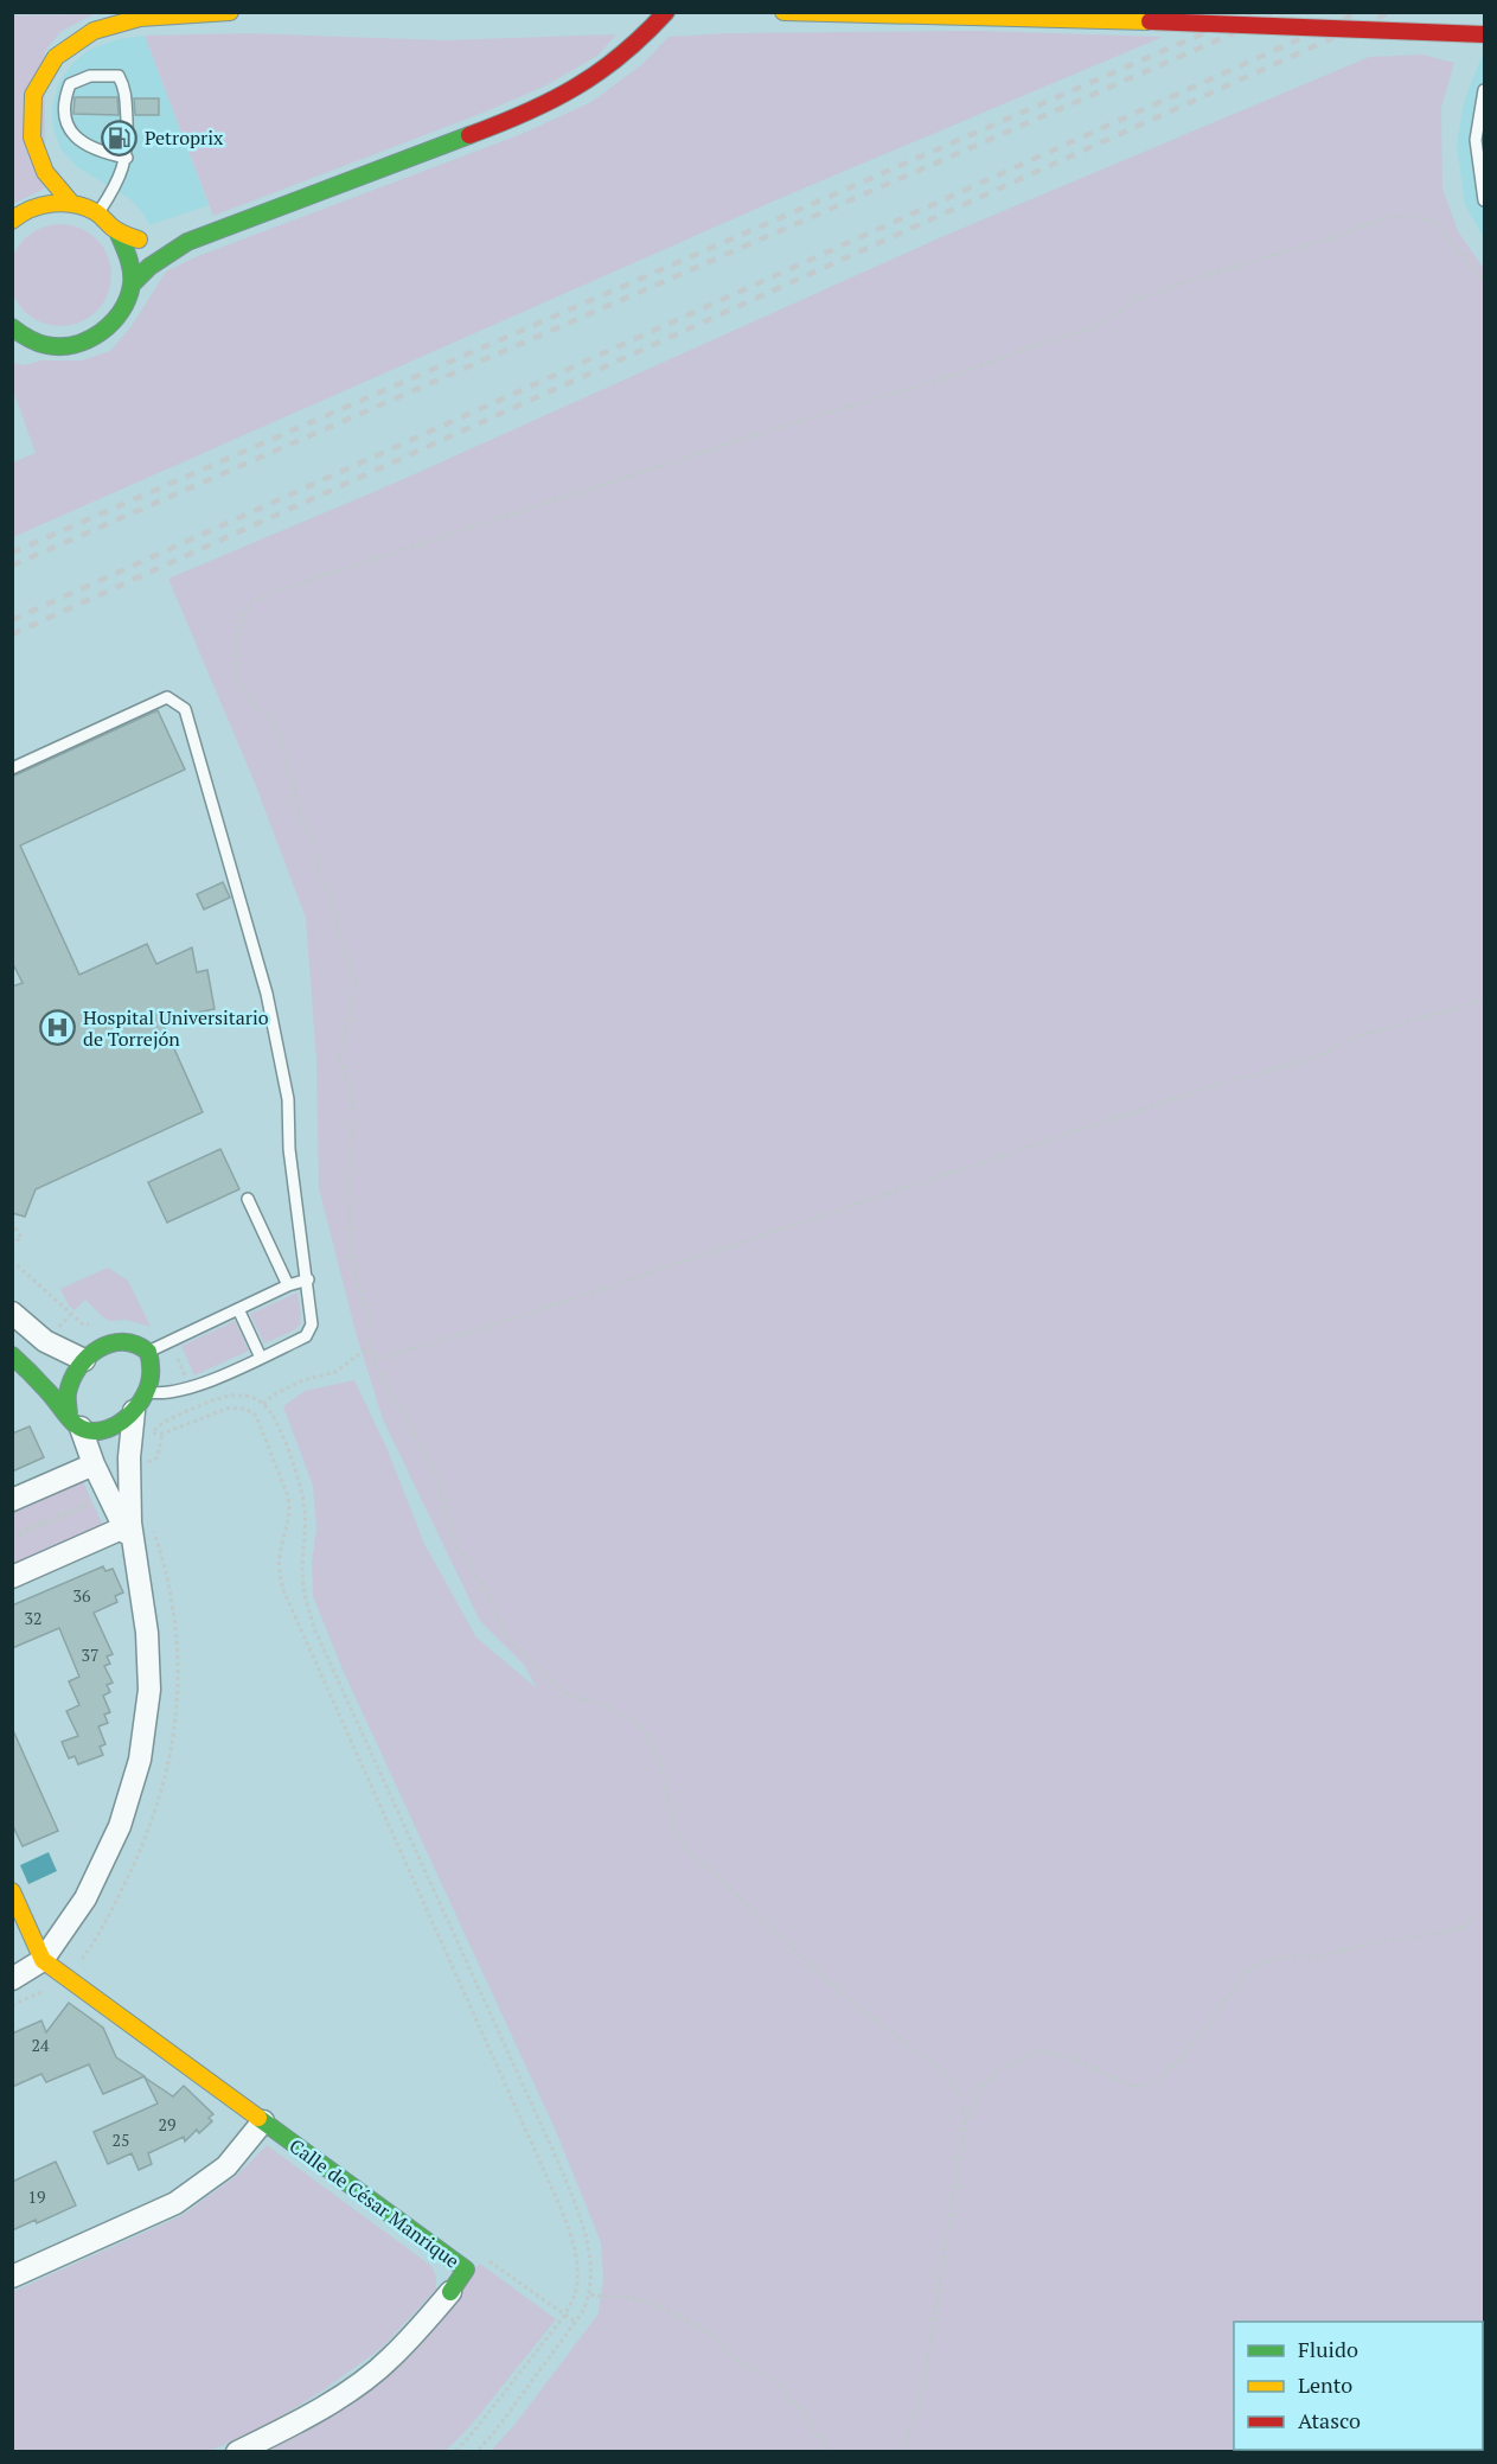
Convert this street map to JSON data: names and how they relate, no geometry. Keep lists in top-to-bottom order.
{
  "streets": {
    "main road": ["Calle de César Manrique"]
  },
  "places": {
    "fuel station": ["Petroprix"],
    "hospital": ["Hospital Universitario de Torrejón"]
  },
  "house_numbers": [
    "36",
    "32",
    "37",
    "24",
    "29",
    "25",
    "19"
  ],
  "legend": ["Fluido", "Lento", "Atasco"]
}
